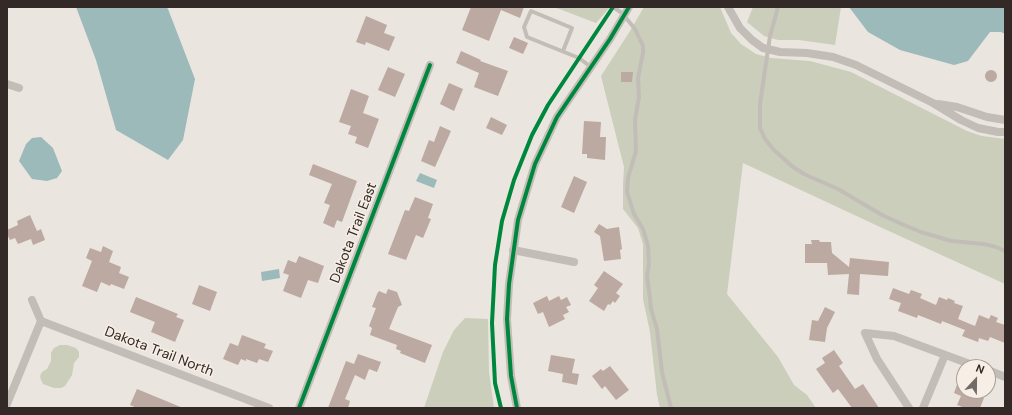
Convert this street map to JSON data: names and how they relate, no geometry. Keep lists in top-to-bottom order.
{
  "streets": {
    "street": ["Dakota Trail East", "Dakota Trail North"]
  },
  "north": "top"
}
